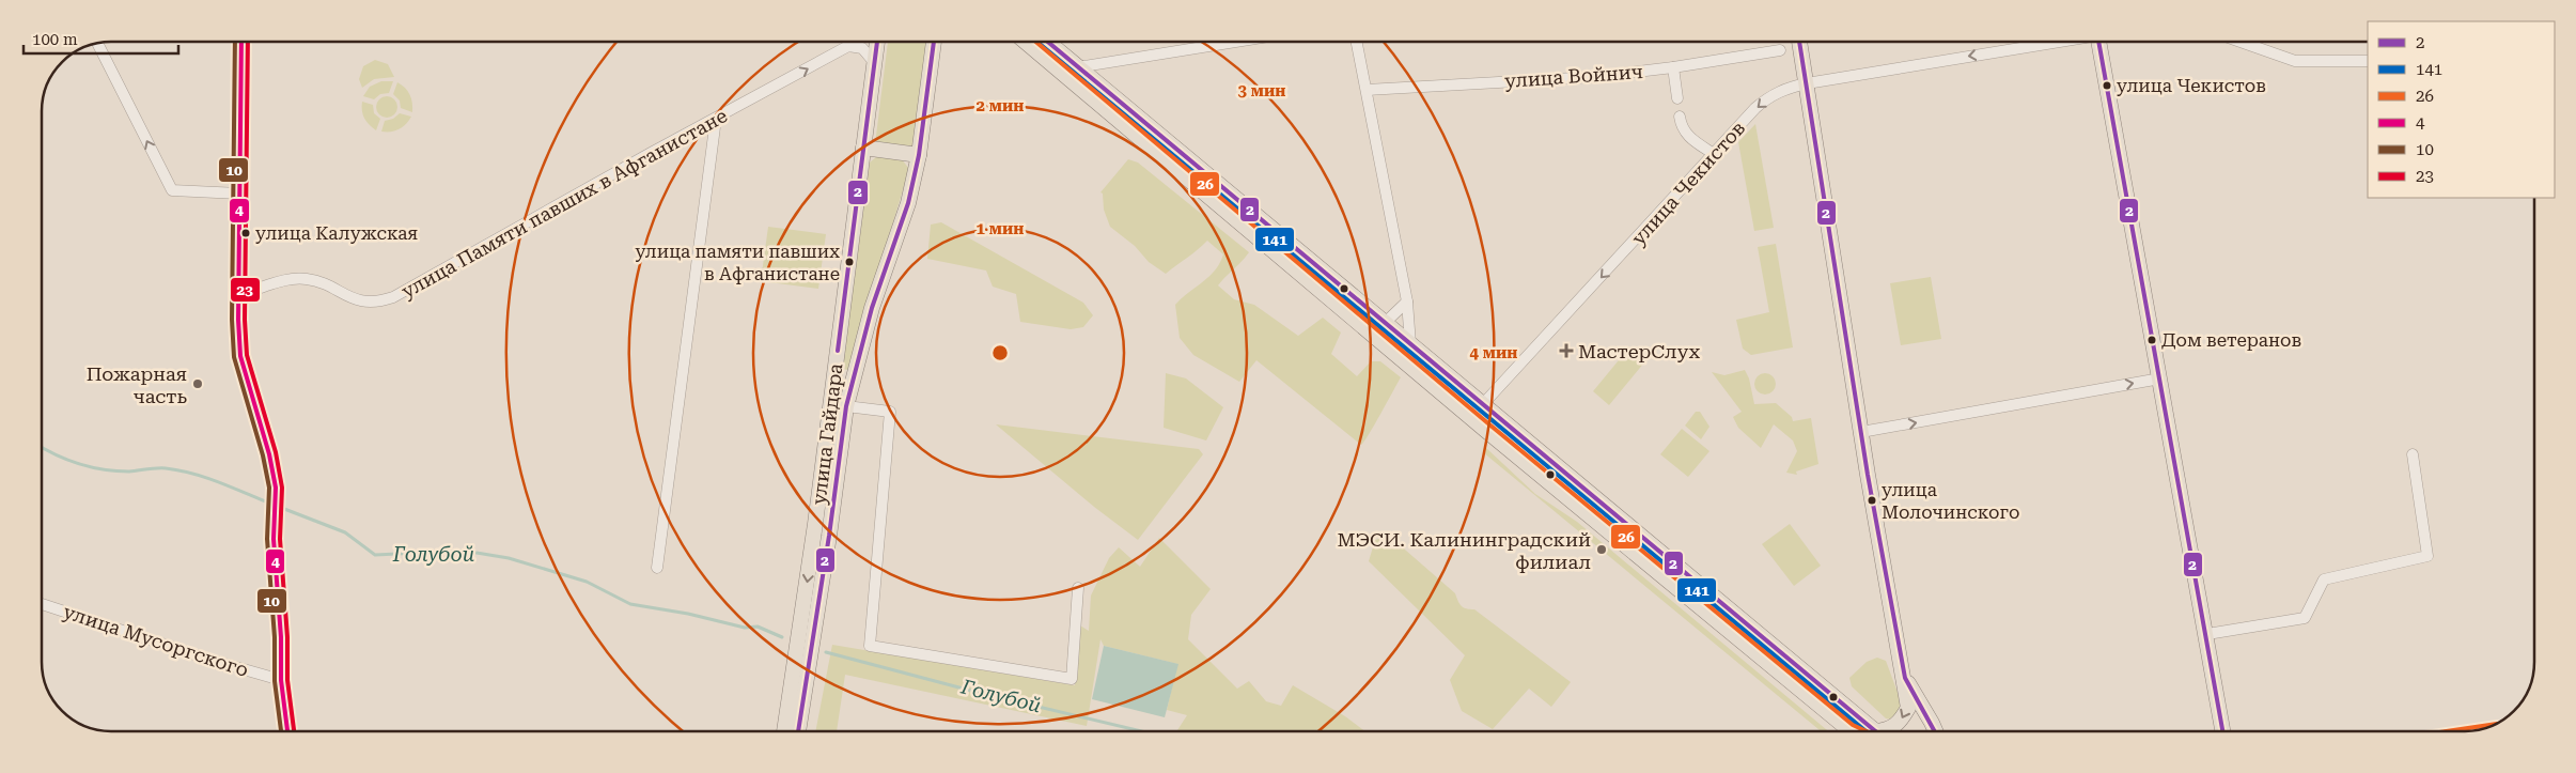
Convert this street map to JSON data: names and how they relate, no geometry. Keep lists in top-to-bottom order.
{
  "streets": {
    "main road": ["улица Гайдара"],
    "street": [
      "улица Войнич",
      "улица Чекистов",
      "улица Памяти павших в Афганистане",
      "улица Мусоргского"
    ]
  },
  "crossings": [
    ["улица Памяти павших в Афганистане", "улица Гайдара"]
  ],
  "one_way": ["улица Чекистов"],
  "water": ["Голубой"],
  "places": {
    "other": [
      "улица Чекистов",
      "улица Калужская",
      "улица памяти павших в Афганистане",
      "Дом ветеранов",
      "Пожарная часть",
      "улица Молочинского",
      "МЭСИ. Калининградский филиал"
    ],
    "health": ["МастерСлух"]
  },
  "lines": [
    "transit line 2",
    "transit line 141",
    "transit line 26",
    "transit line 4",
    "transit line 10",
    "transit line 23"
  ],
  "legend": [
    "2",
    "141",
    "26",
    "4",
    "10",
    "23"
  ],
  "scale_bar": "100 m",
  "rings": [
    "3 мин",
    "2 мин",
    "1 мин",
    "4 мин"
  ]
}
